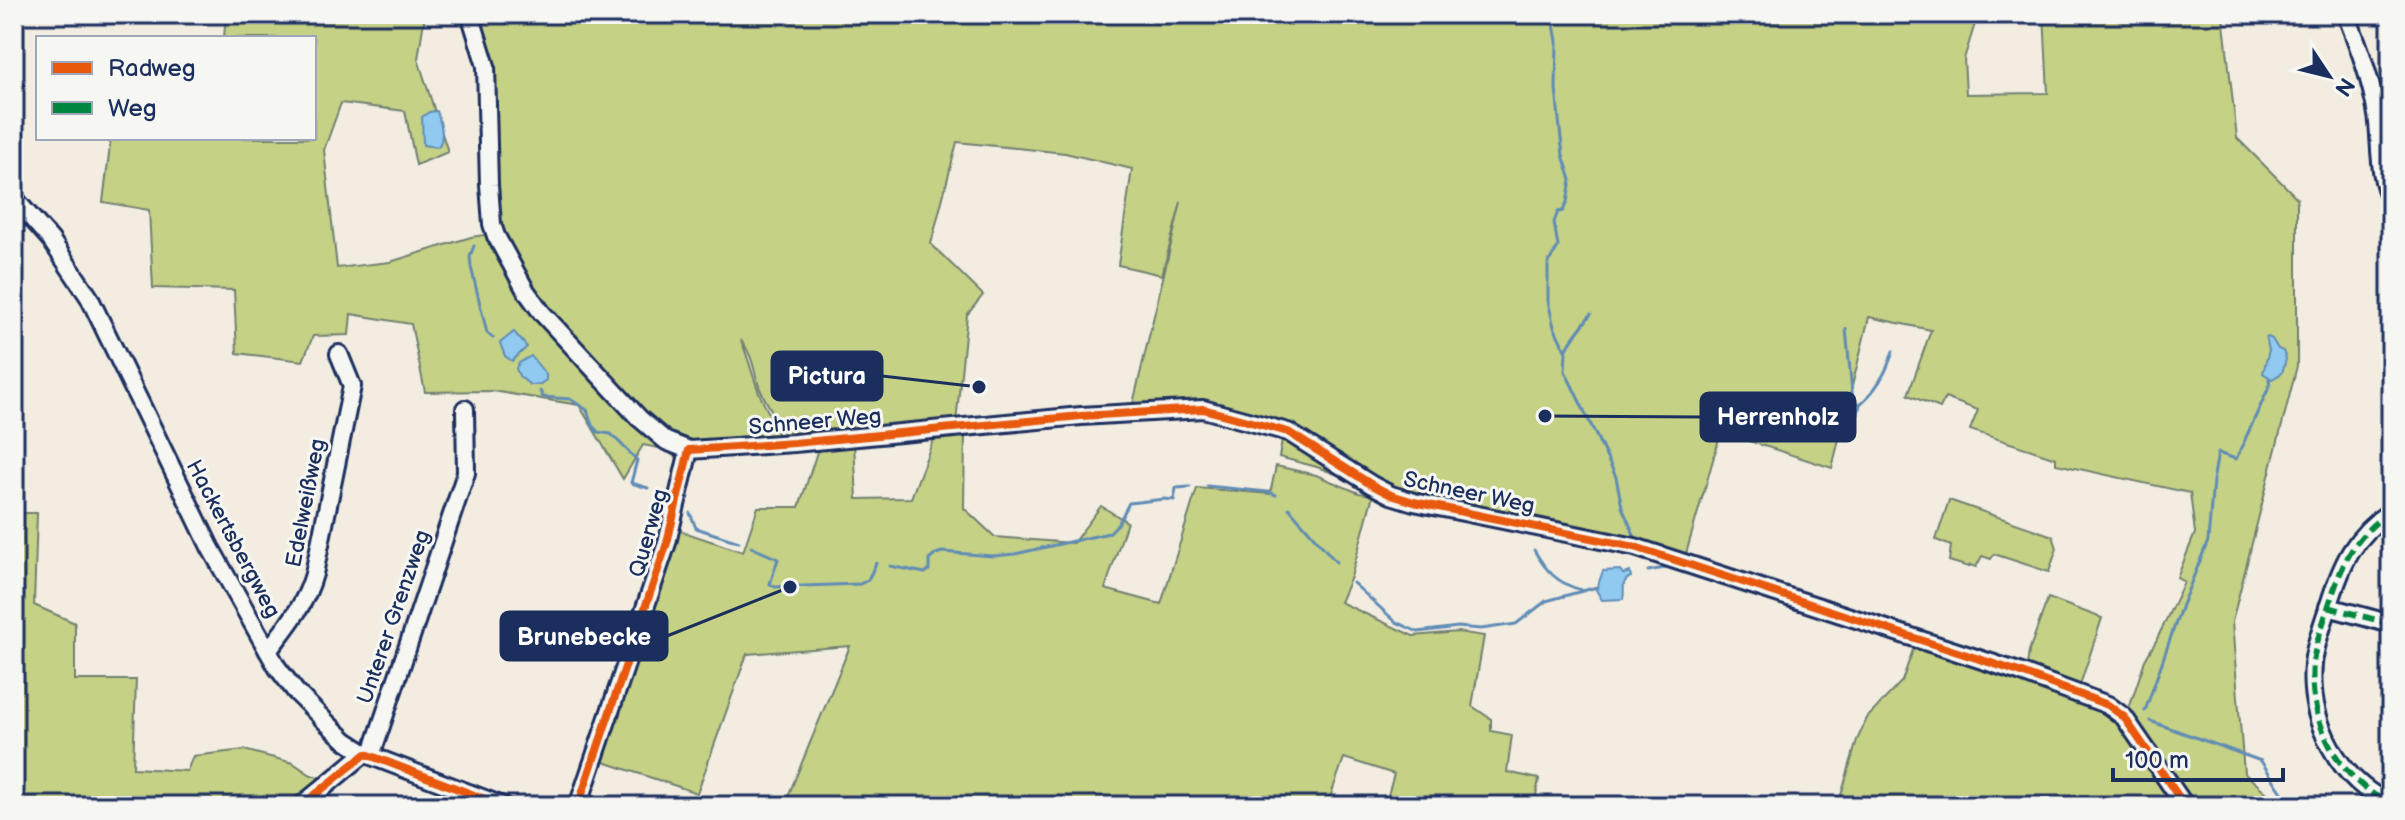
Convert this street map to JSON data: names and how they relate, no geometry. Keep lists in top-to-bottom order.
{
  "streets": {
    "street": [
      "Schneer Weg",
      "Edelweißweg",
      "Querweg",
      "Hackertsbergweg",
      "Unterer Grenzweg"
    ]
  },
  "crossings": [
    ["Schneer Weg", "Querweg"],
    ["Edelweißweg", "Hackertsbergweg"],
    ["Hackertsbergweg", "Unterer Grenzweg"]
  ],
  "places": ["Pictura", "Herrenholz", "Brunebecke"],
  "legend": ["Radweg", "Weg"],
  "scale_bar": "100 m",
  "north": "bottom right"
}
